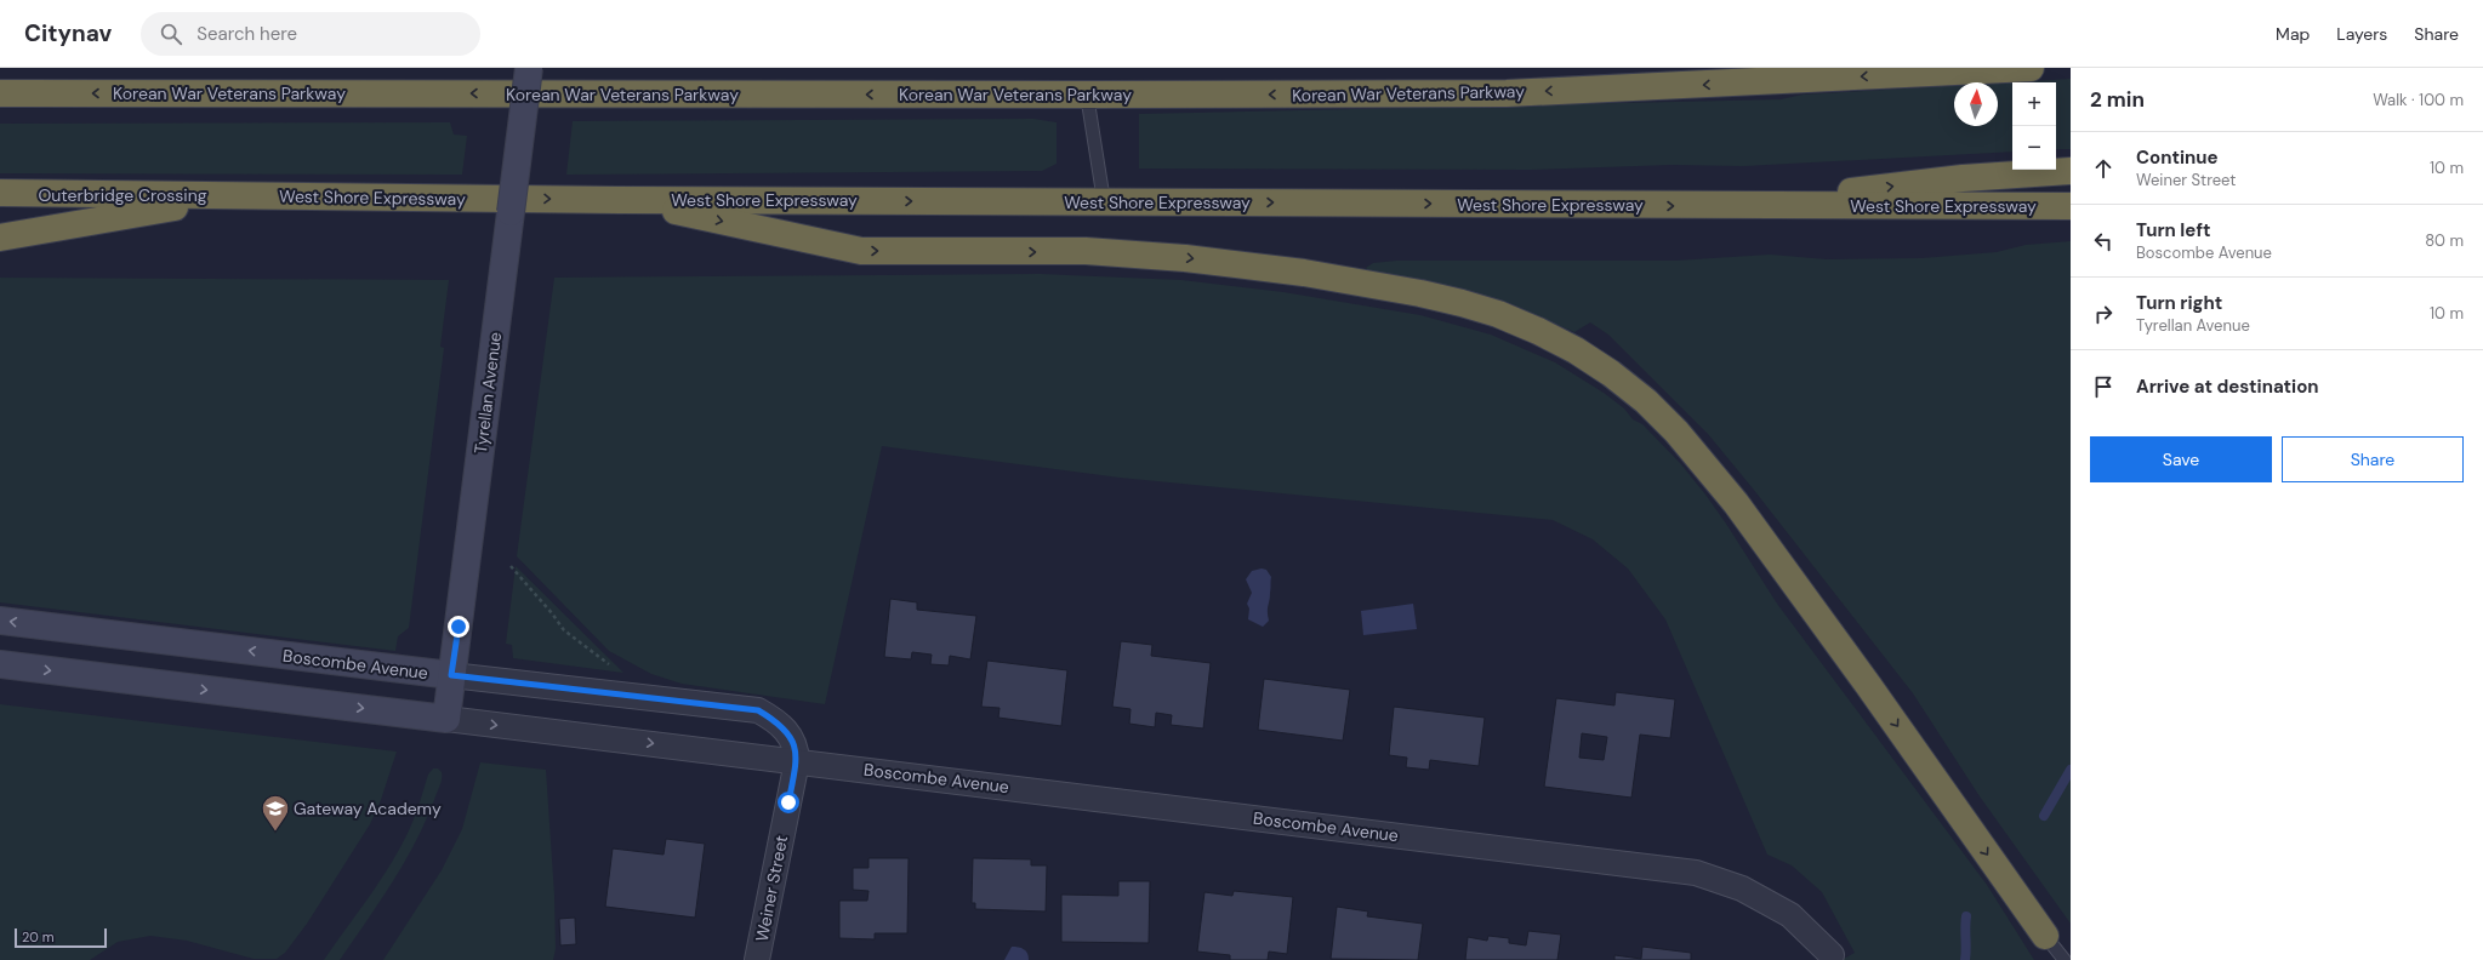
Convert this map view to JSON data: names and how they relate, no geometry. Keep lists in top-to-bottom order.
{
  "streets": {
    "highway": ["Korean War Veterans Parkway", "Outerbridge Crossing", "West Shore Expressway"],
    "street": ["Tyrellan Avenue", "Boscombe Avenue", "Weiner Street"]
  },
  "crossings": [
    ["Outerbridge Crossing", "West Shore Expressway"],
    ["Tyrellan Avenue", "Boscombe Avenue"],
    ["Boscombe Avenue", "Weiner Street"]
  ],
  "one_way": ["West Shore Expressway"],
  "places": {
    "school or university": ["Gateway Academy"]
  },
  "scale_bar": "20 m",
  "north": "top",
  "page": {
    "header": "Citynav",
    "search": "Search here",
    "nav": ["Map", "Layers", "Share"],
    "heading": ["2 min", "Walk · 100 m"],
    "map_buttons": ["+", "−"],
    "list": [
      ["Continue", "Weiner Street", "10 m"],
      ["Turn left", "Boscombe Avenue", "80 m"],
      ["Turn right", "Tyrellan Avenue", "10 m"],
      "Arrive at destination"
    ],
    "buttons": ["Save", "Share"],
    "scale": "20 m"
  }
}
